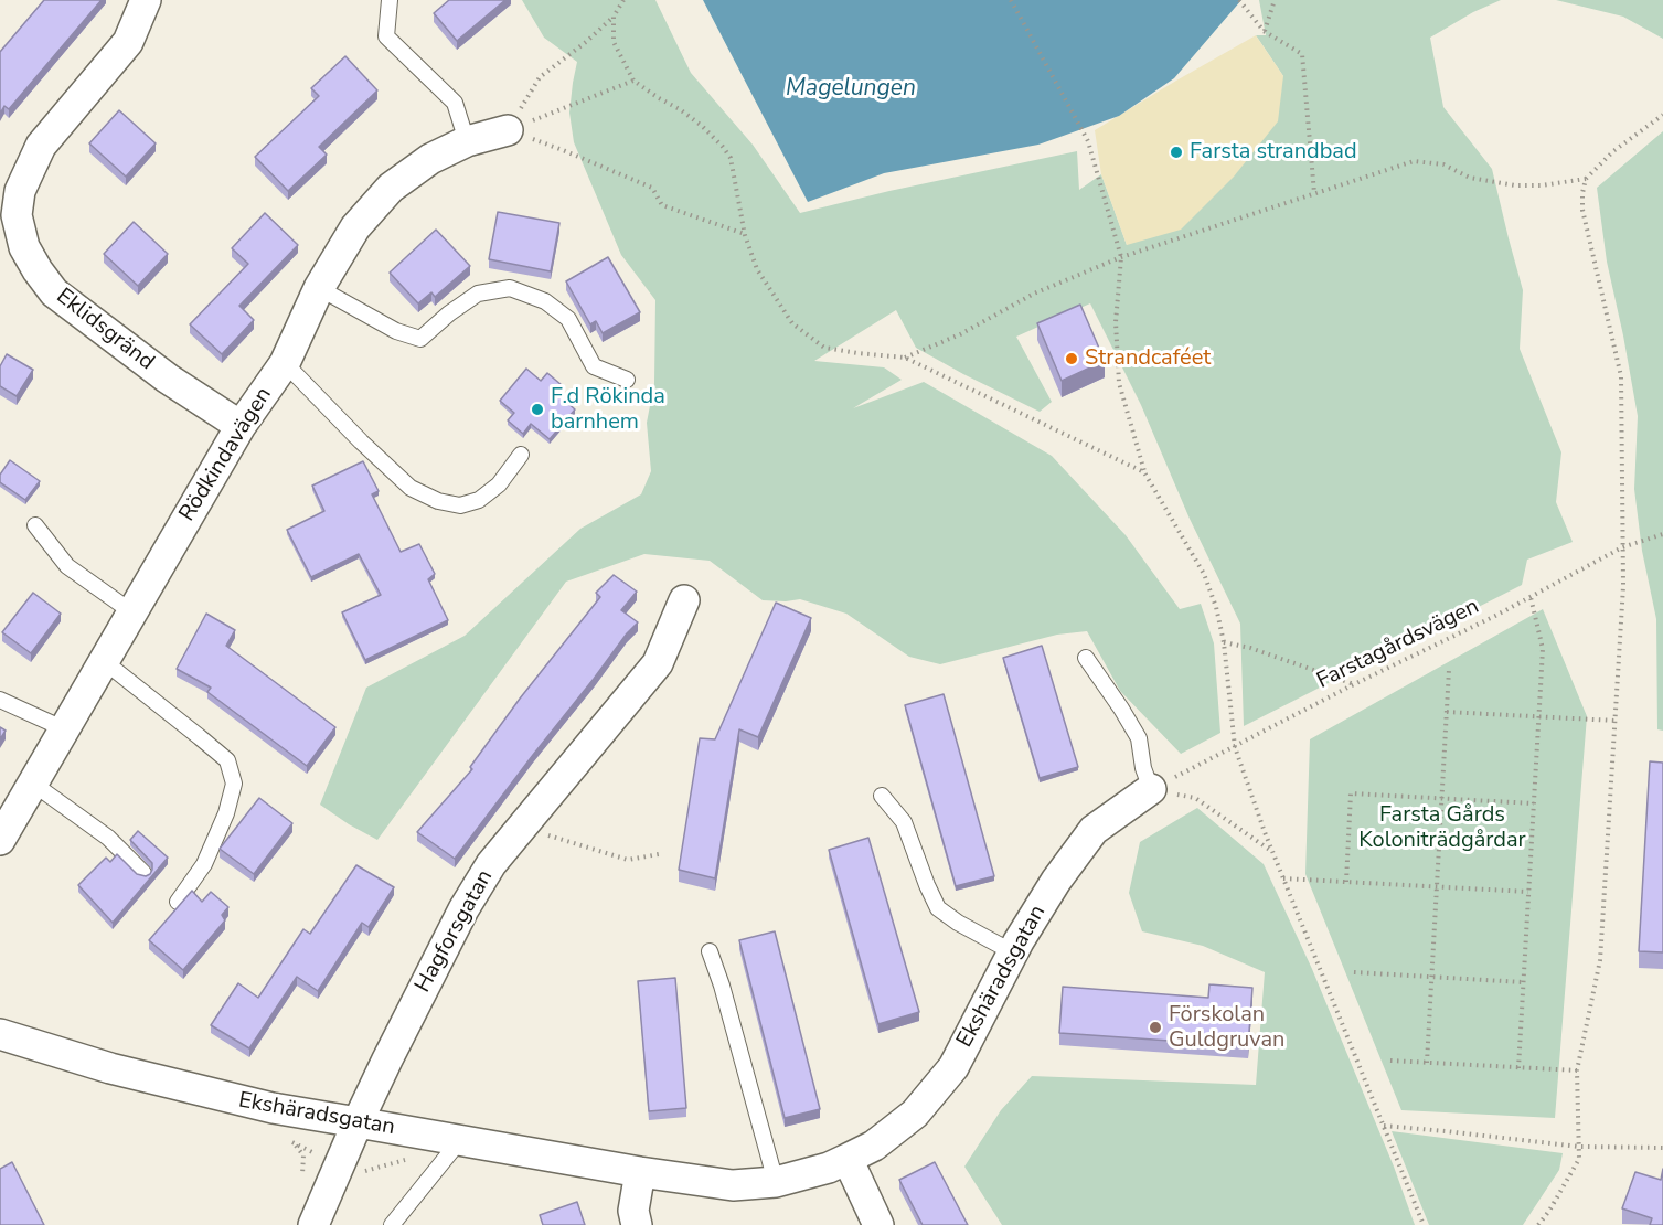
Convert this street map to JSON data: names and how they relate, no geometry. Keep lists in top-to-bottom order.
{
  "streets": {
    "street": [
      "Eklidsgränd",
      "Rödkindavägen",
      "Hagforsgatan",
      "Ekshäradsgatan"
    ],
    "path": ["Farstagårdsvägen"]
  },
  "crossings": [
    ["Eklidsgränd", "Rödkindavägen"],
    ["Farstagårdsvägen", "Ekshäradsgatan"],
    ["Hagforsgatan", "Ekshäradsgatan"]
  ],
  "water": ["Magelungen"],
  "parks": ["Farsta Gårds Koloniträdgårdar"],
  "places": [
    "Farsta strandbad",
    "Strandcaféet",
    "F.d Rökinda barnhem",
    "Förskolan Guldgruvan"
  ]
}
